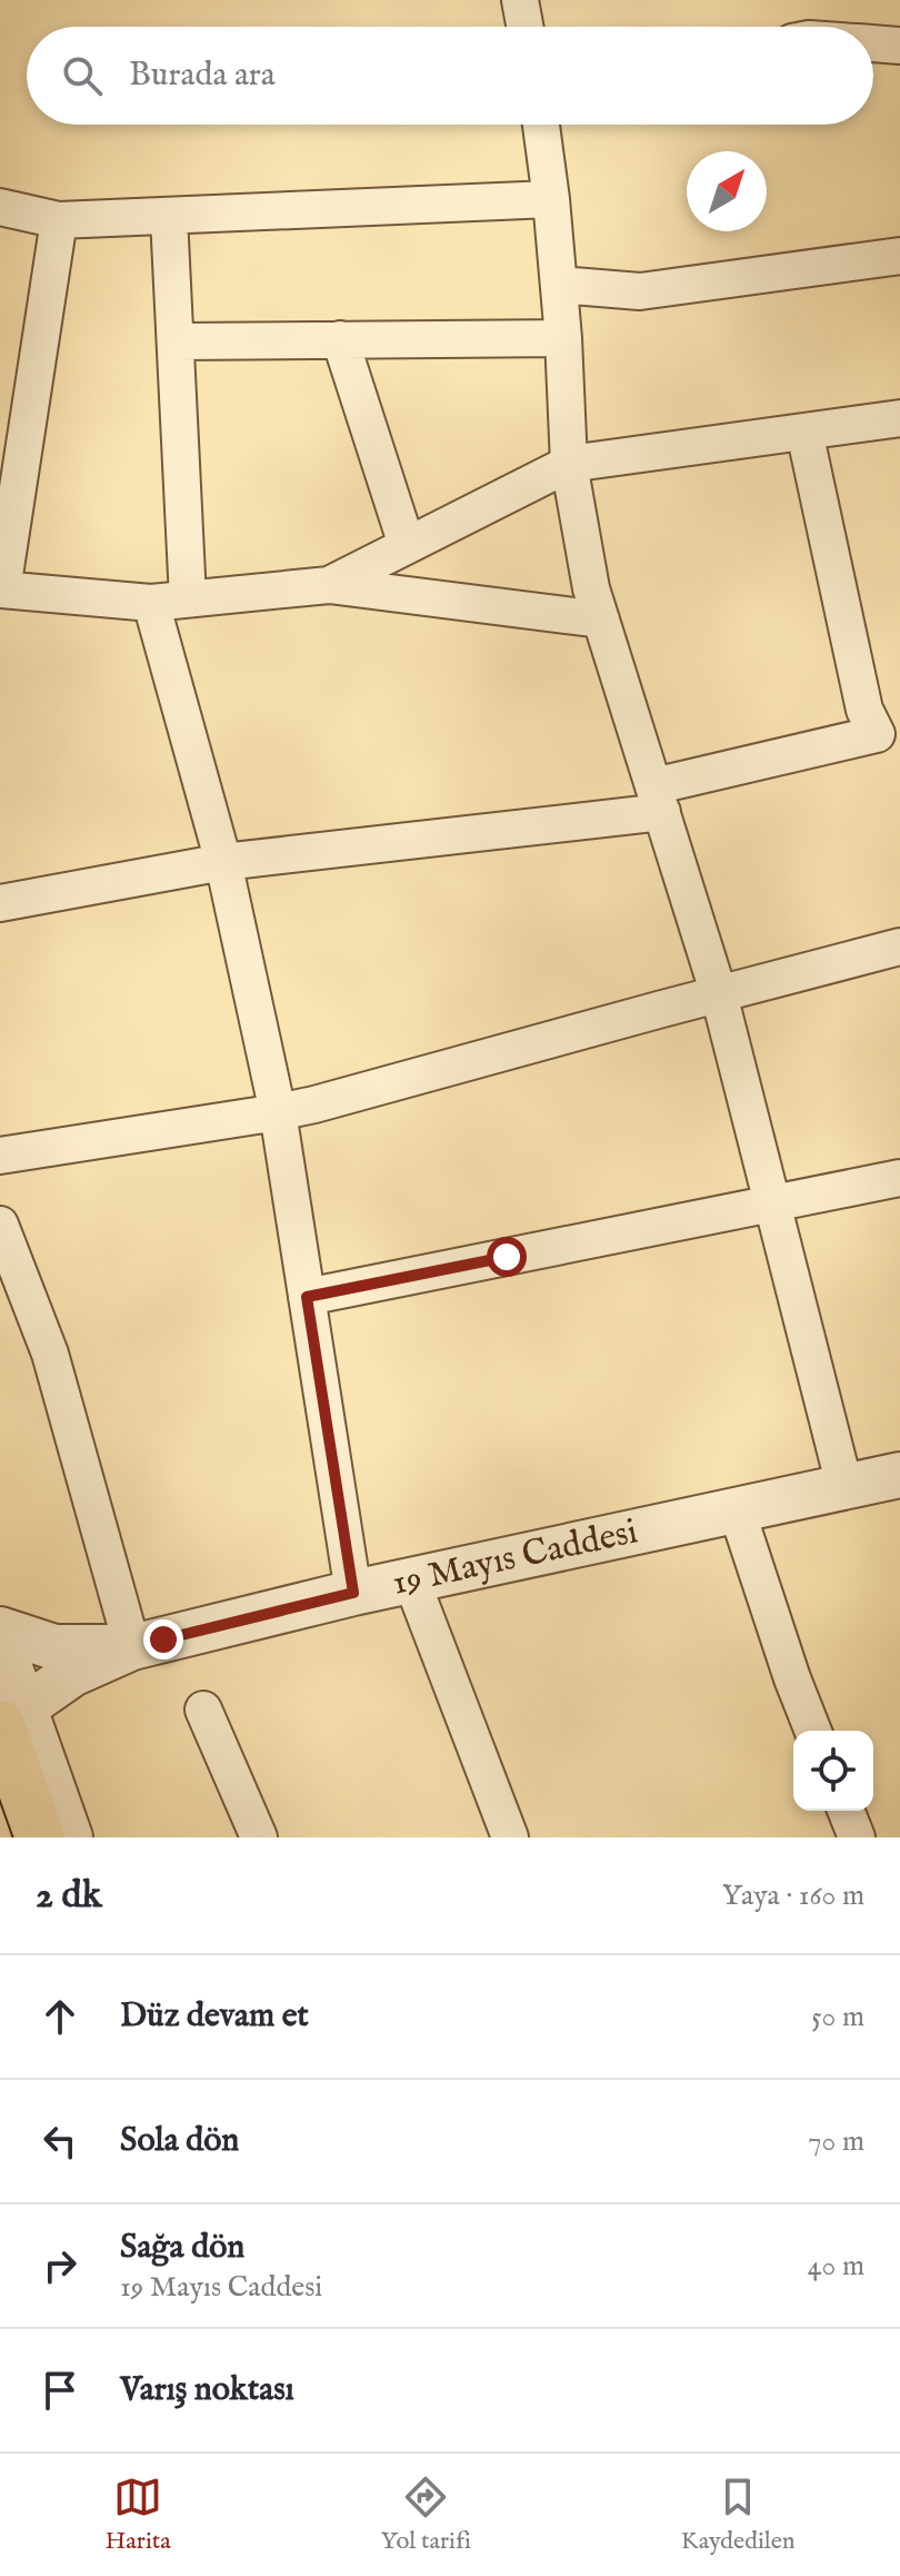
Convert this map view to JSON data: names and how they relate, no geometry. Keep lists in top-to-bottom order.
{
  "streets": {
    "street": ["19 Mayıs Caddesi"]
  },
  "north": "top right",
  "page": {
    "search": "Burada ara",
    "heading": ["2 dk", "Yaya · 160 m"],
    "list": [
      ["Düz devam et", "50 m"],
      ["Sola dön", "70 m"],
      ["Sağa dön", "19 Mayıs Caddesi", "40 m"],
      "Varış noktası"
    ],
    "nav": ["Harita", "Yol tarifi", "Kaydedilen"]
  }
}
